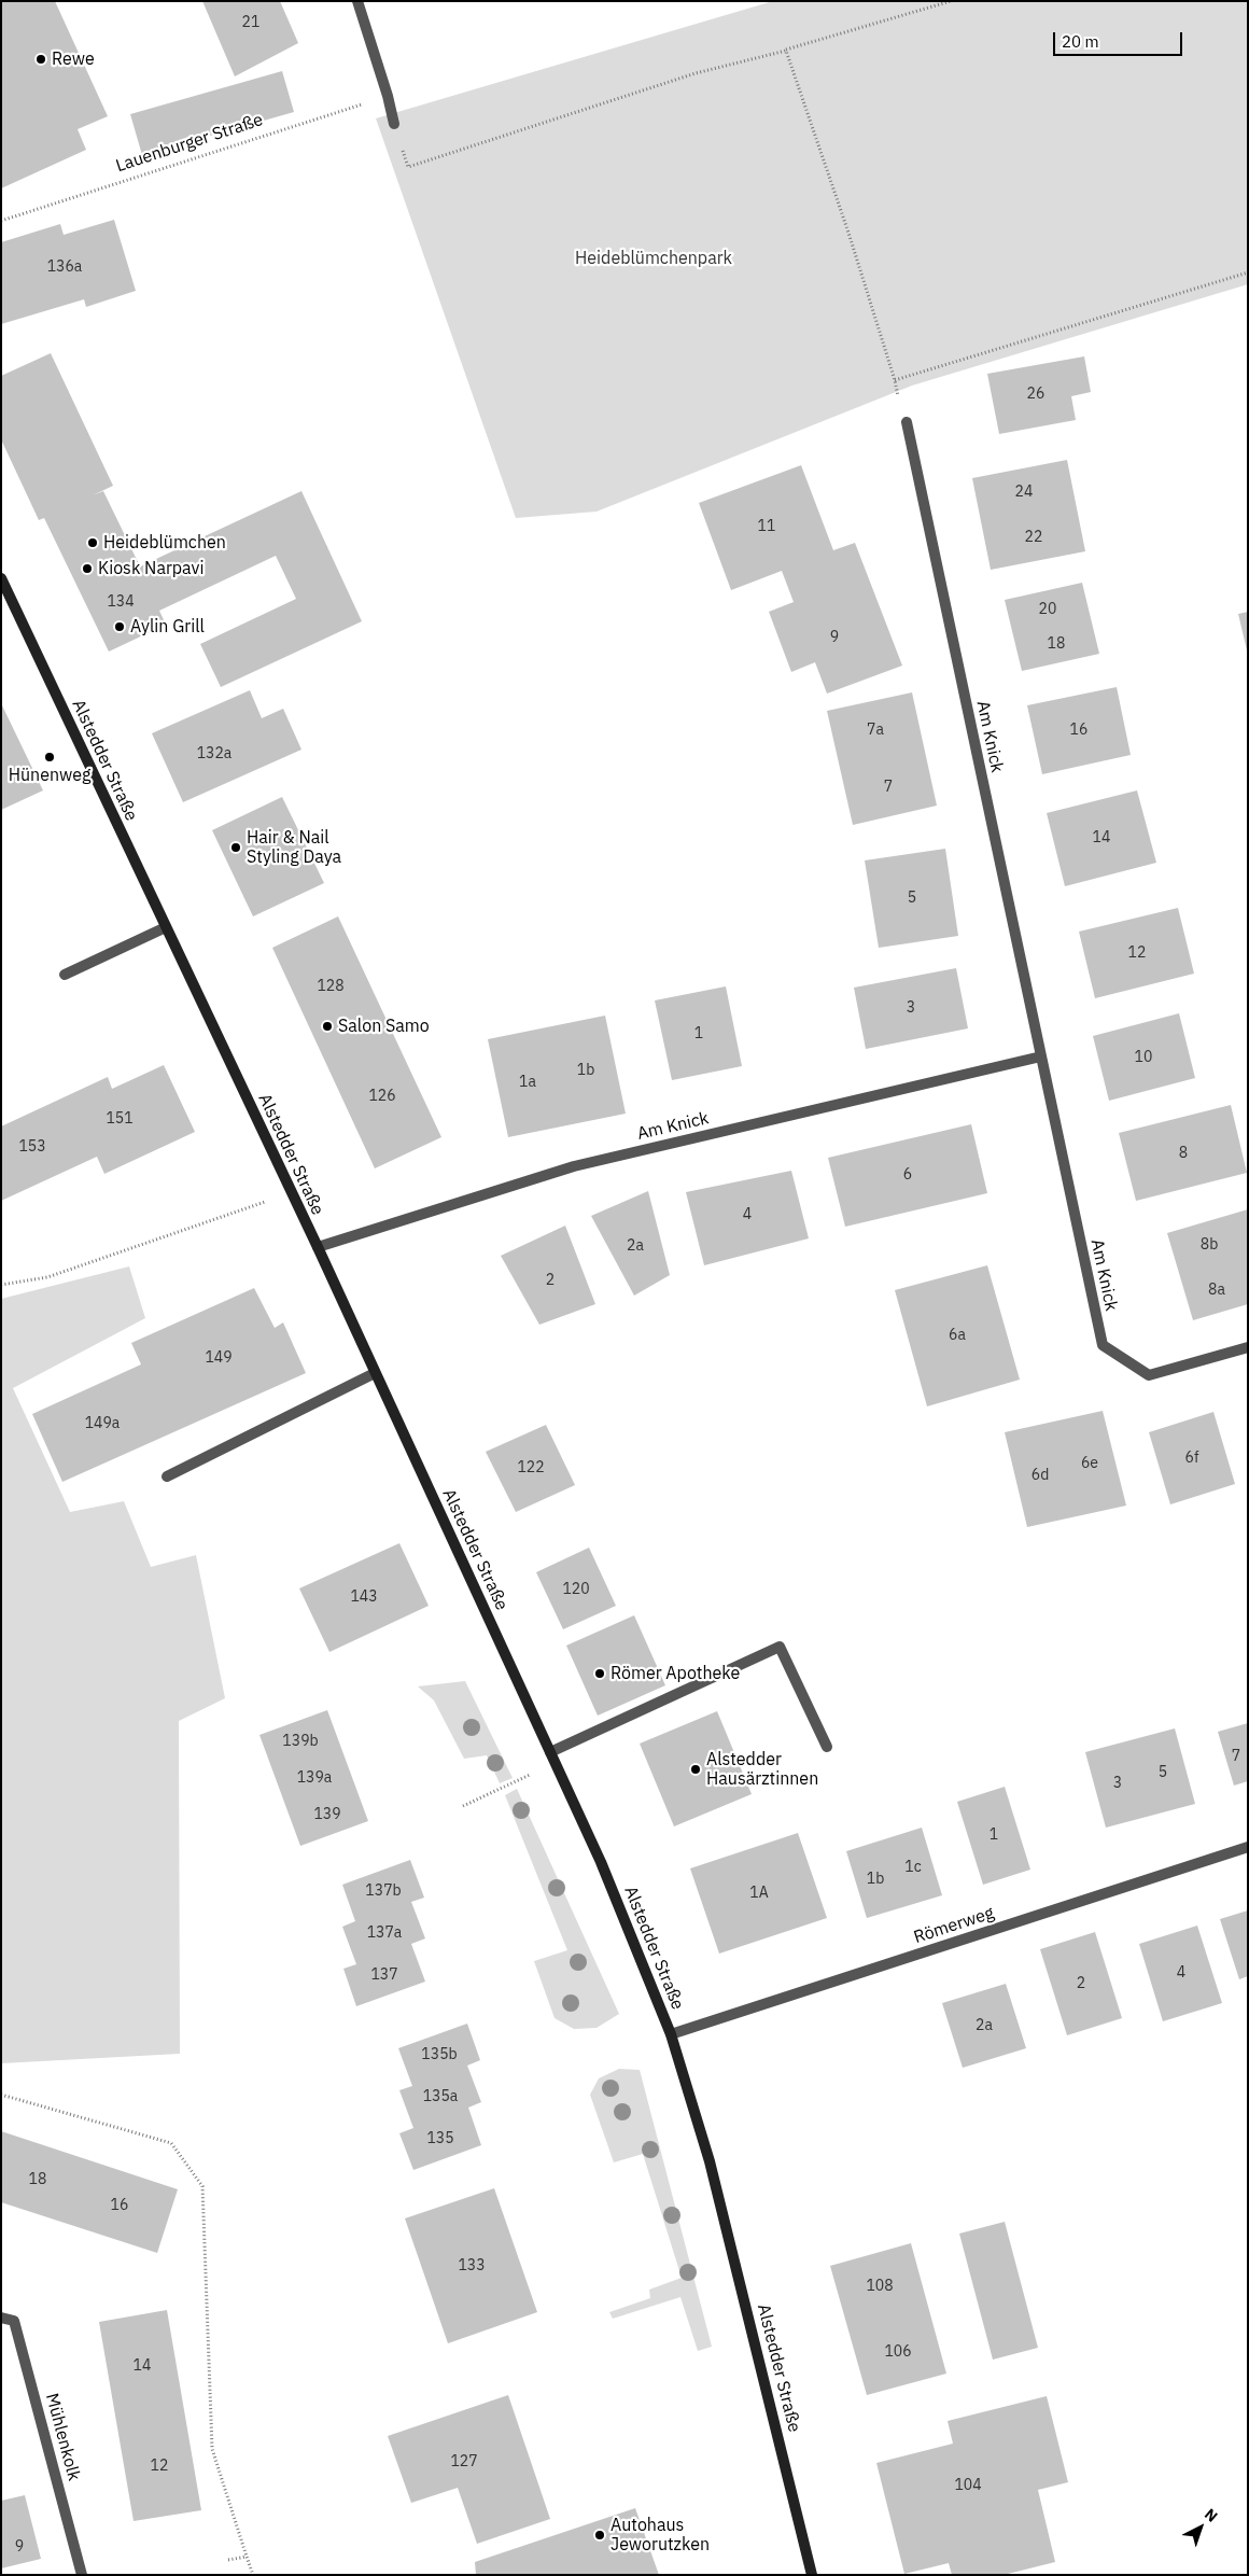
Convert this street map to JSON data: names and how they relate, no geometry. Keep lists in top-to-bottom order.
{
  "streets": {
    "street": [
      "Am Knick",
      "Alstedder Straße",
      "Römerweg",
      "Mühlenkolk"
    ],
    "path": ["Lauenburger Straße"]
  },
  "crossings": [
    ["Am Knick", "Alstedder Straße"],
    ["Alstedder Straße", "Römerweg"]
  ],
  "parks": ["Heideblümchenpark"],
  "places": [
    "Rewe",
    "Heideblümchen",
    "Kiosk Narpavi",
    "Aylin Grill",
    "Hünenweg",
    "Hair & Nail Styling Daya",
    "Salon Samo",
    "Römer Apotheke",
    "Alstedder Hausärztinnen",
    "Autohaus Jeworutzken"
  ],
  "house_numbers": [
    "21",
    "136a",
    "26",
    "24",
    "11",
    "22",
    "134",
    "20",
    "9",
    "18",
    "7a",
    "16",
    "132a",
    "7",
    "14",
    "5",
    "12",
    "128",
    "3",
    "1",
    "10",
    "1b",
    "1a",
    "126",
    "151",
    "153",
    "8",
    "6",
    "4",
    "8b",
    "2a",
    "2",
    "8a",
    "6a",
    "149",
    "149a",
    "6f",
    "6e",
    "122",
    "6d",
    "120",
    "143",
    "139b",
    "7",
    "5",
    "139a",
    "3",
    "139",
    "1",
    "1c",
    "1b",
    "137b",
    "1A",
    "137a",
    "4",
    "137",
    "2",
    "2a",
    "135b",
    "135a",
    "135",
    "18",
    "16",
    "133",
    "108",
    "106",
    "14",
    "127",
    "12",
    "104",
    "9"
  ],
  "scale_bar": "20 m",
  "north": "top right"
}
